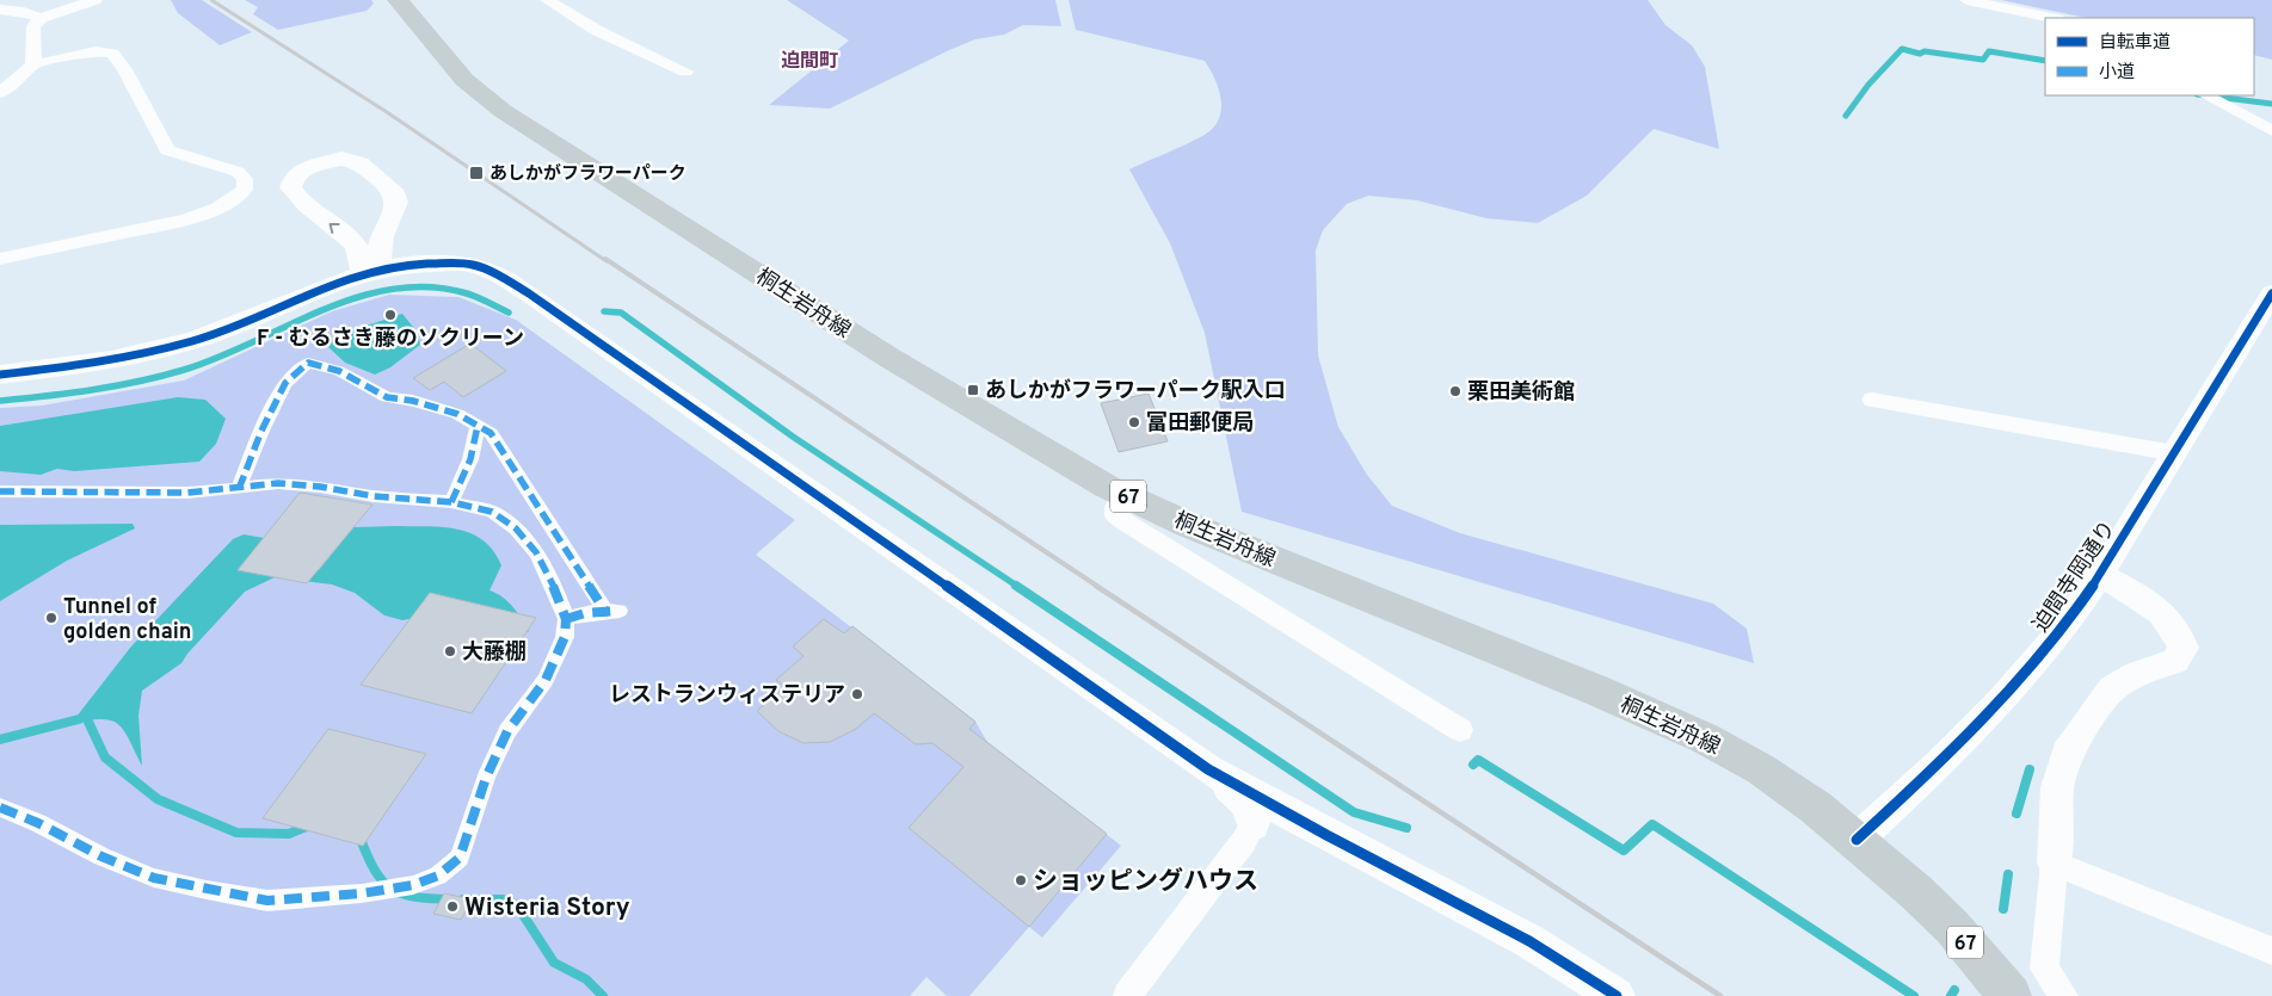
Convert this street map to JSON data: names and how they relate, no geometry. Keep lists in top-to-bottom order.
{
  "streets": {
    "main road": ["桐生岩舟線", "67"],
    "street": ["迫間寺岡通り"]
  },
  "crossings": [
    ["桐生岩舟線", "迫間寺岡通り"]
  ],
  "districts": ["迫間町"],
  "places": {
    "transit": ["あしかがフラワーパーク", "あしかがフラワーパーク駅入口"],
    "other": [
      "F - むるさき藤のソクリーン",
      "栗田美術館",
      "富田郵便局",
      "Tunnel of golden chain",
      "大藤棚",
      "レストランウィステリア",
      "ショッピングハウス",
      "Wisteria Story"
    ]
  },
  "legend": ["自転車道", "小道"]
}
